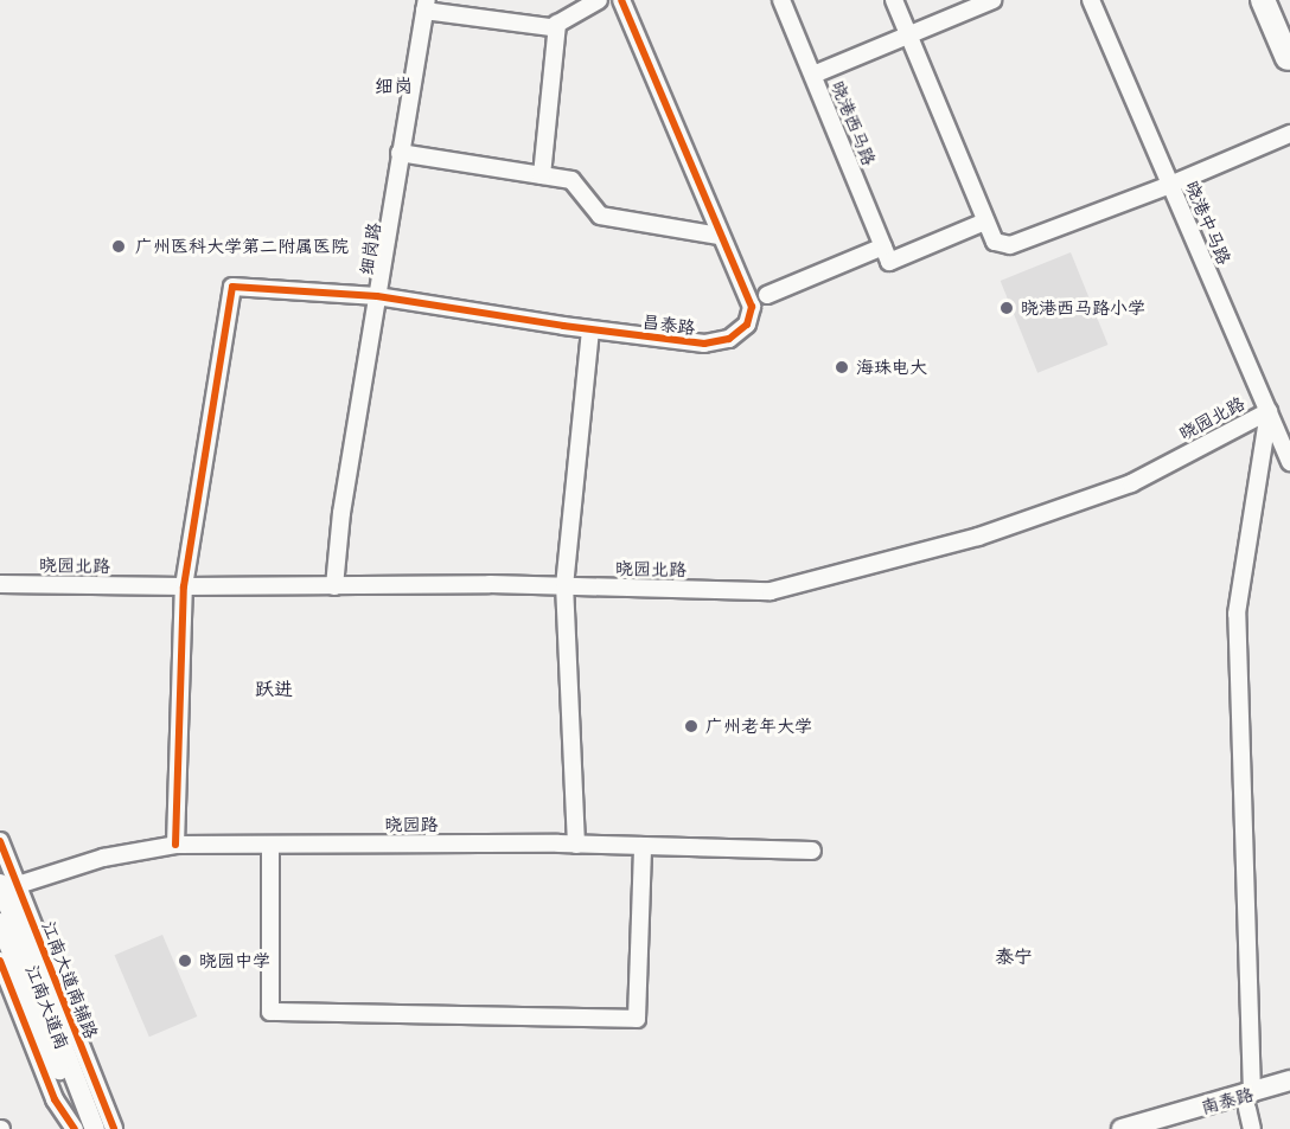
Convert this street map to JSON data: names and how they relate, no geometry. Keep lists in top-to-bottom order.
{
  "streets": {
    "main road": ["江南大道南", "南泰路"],
    "street": [
      "晓港西马路",
      "晓港中马路",
      "细岗路",
      "昌泰路",
      "晓园北路",
      "晓园路",
      "江南大道南辅路"
    ]
  },
  "crossings": [
    ["晓港中马路", "晓园北路"],
    ["细岗路", "昌泰路"],
    ["细岗路", "晓园北路"],
    ["昌泰路", "晓园北路"],
    ["晓园路", "江南大道南"],
    ["江南大道南辅路", "江南大道南"]
  ],
  "districts": ["细岗", "跃进", "泰宁"],
  "places": [
    "广州医科大学第二附属医院",
    "晓港西马路小学",
    "海珠电大",
    "广州老年大学",
    "晓园中学"
  ]
}
